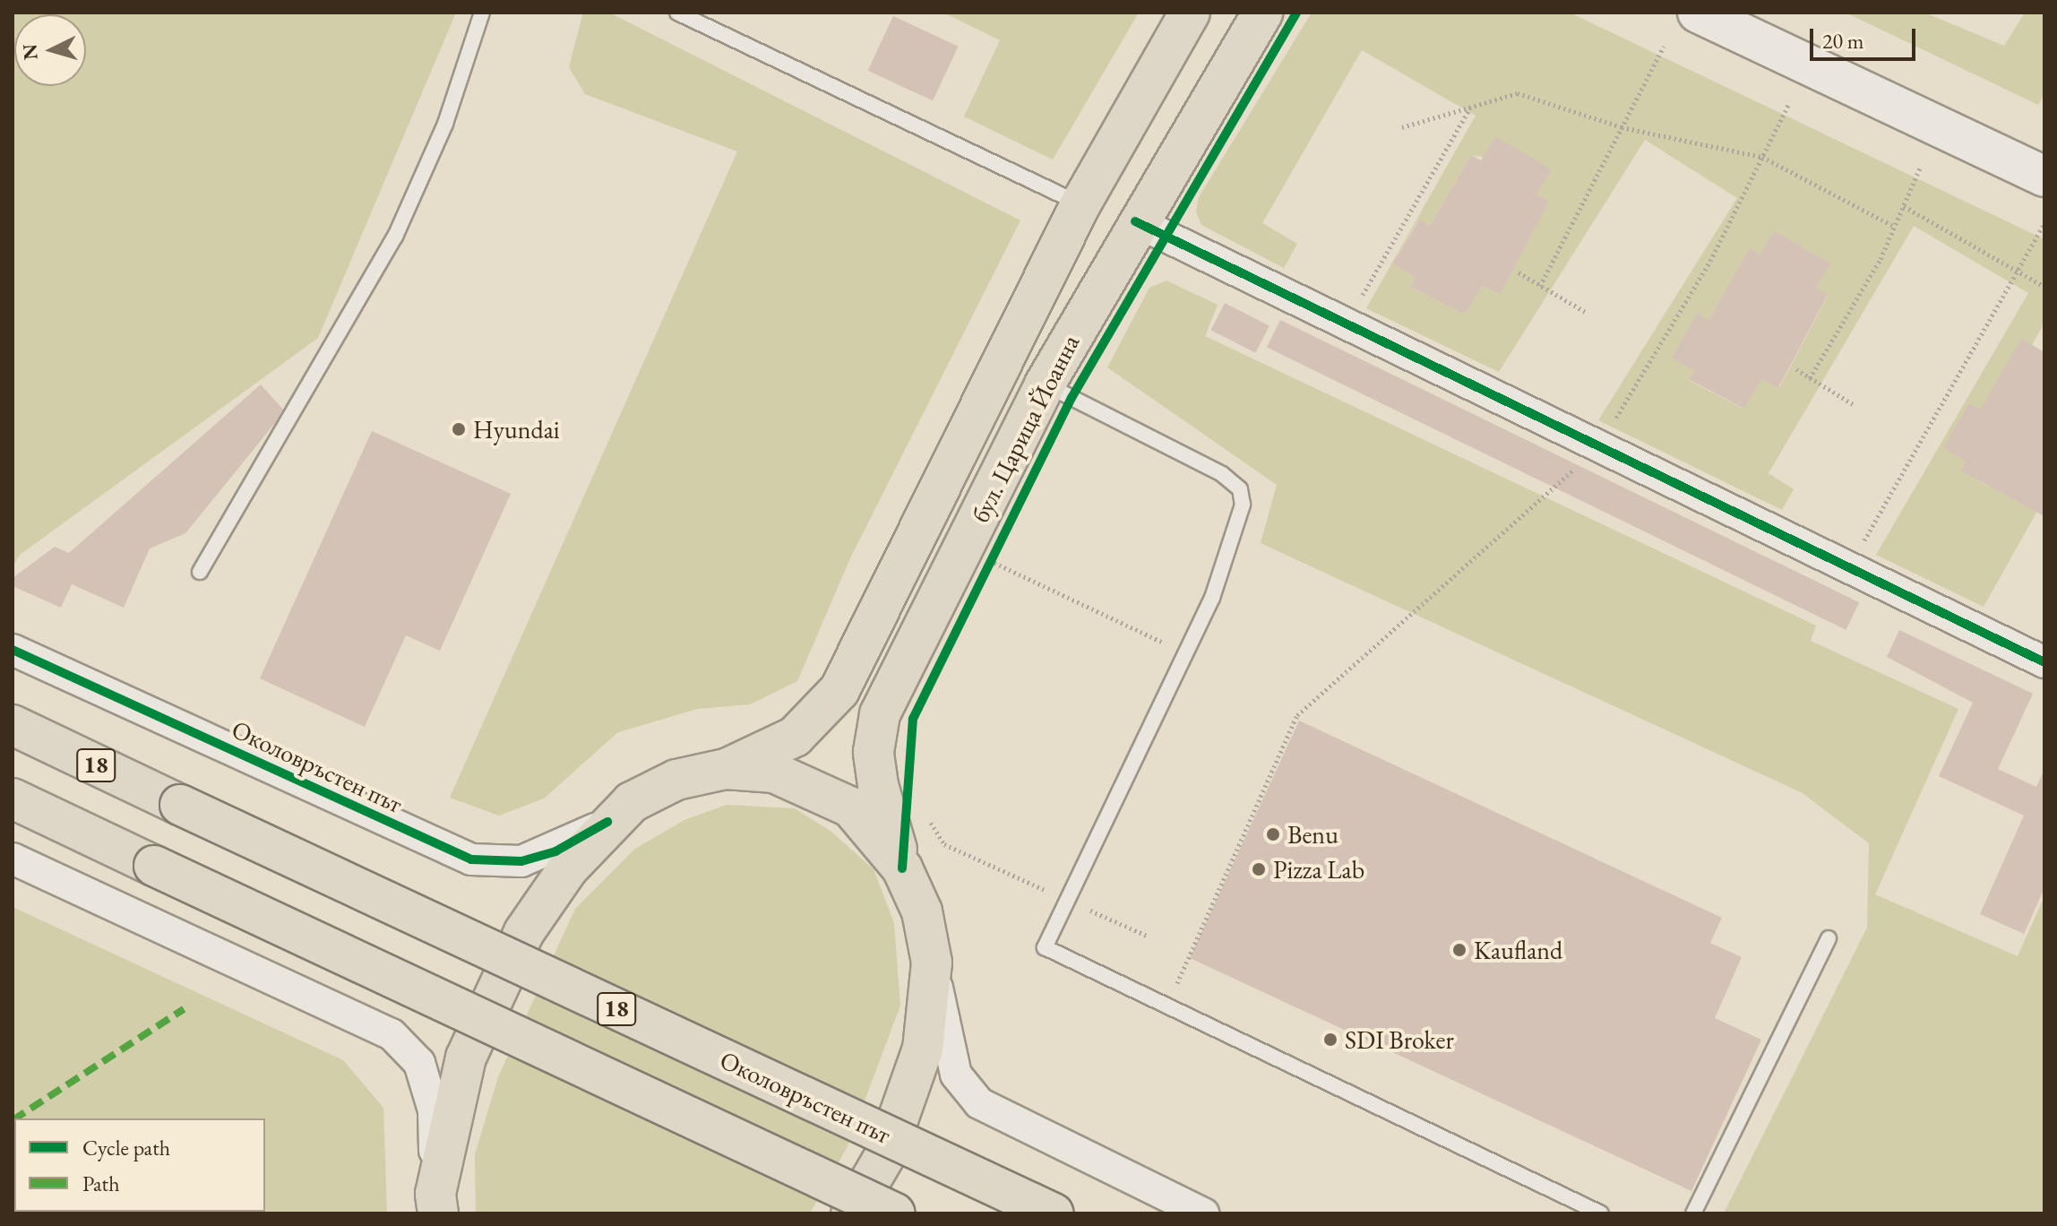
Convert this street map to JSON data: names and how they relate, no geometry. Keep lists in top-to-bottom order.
{
  "streets": {
    "main road": ["бул. Царица Йоанна", "18", "Околовръстен път"]
  },
  "places": [
    "Hyundai",
    "Benu",
    "Pizza Lab",
    "Kaufland",
    "SDI Broker"
  ],
  "legend": ["Cycle path", "Path"],
  "scale_bar": "20 m",
  "north": "left"
}
